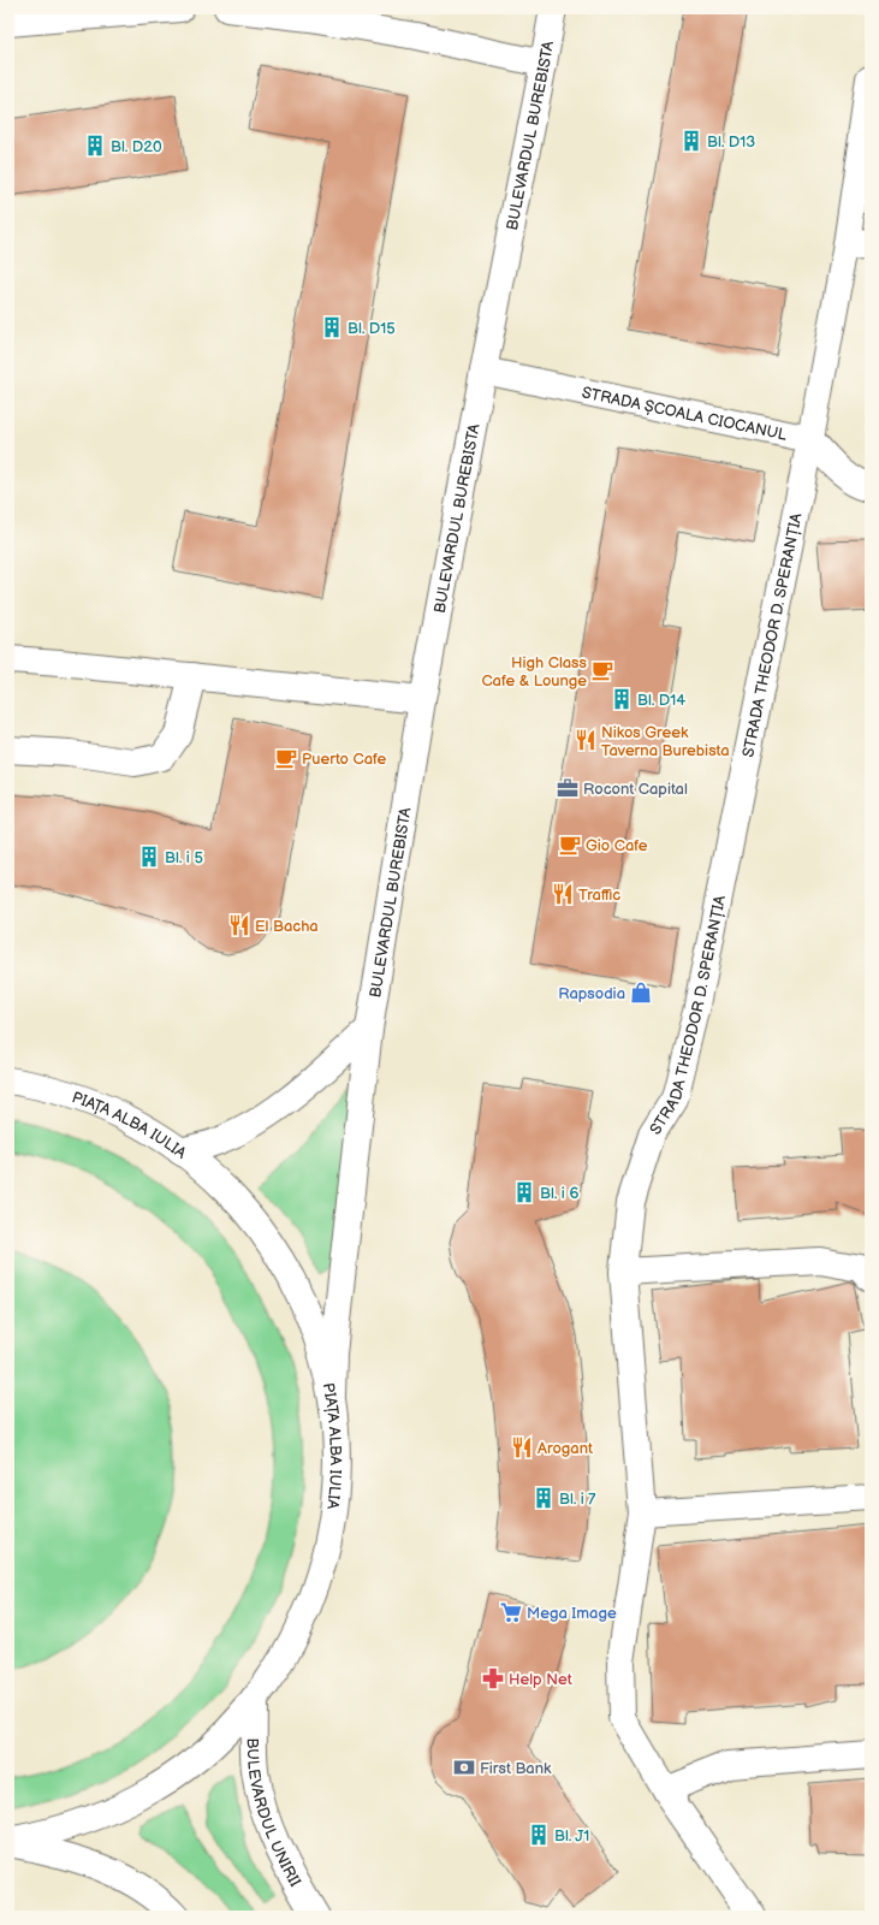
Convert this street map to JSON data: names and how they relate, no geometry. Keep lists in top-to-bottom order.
{
  "streets": {
    "street": [
      "BULEVARDUL BUREBISTA",
      "STRADA ȘCOALA CIOCANUL",
      "STRADA THEODOR D. SPERANȚIA",
      "PIAȚA ALBA IULIA",
      "BULEVARDUL UNIRII"
    ]
  },
  "crossings": [
    ["BULEVARDUL BUREBISTA", "STRADA ȘCOALA CIOCANUL"],
    ["BULEVARDUL BUREBISTA", "PIAȚA ALBA IULIA"],
    ["STRADA ȘCOALA CIOCANUL", "STRADA THEODOR D. SPERANȚIA"],
    ["PIAȚA ALBA IULIA", "BULEVARDUL UNIRII"]
  ],
  "places": {
    "building": [
      "Bl. D13",
      "Bl. D20",
      "Bl. D15",
      "Bl. D14",
      "Bl. i 5",
      "Bl. i 6",
      "Bl. i 7",
      "Bl. J1"
    ],
    "cafe": ["High Class Cafe & Lounge", "Puerto Cafe", "Gio Cafe"],
    "restaurant": [
      "Nikos Greek Taverna Burebista",
      "Traffic",
      "El Bacha",
      "Arogant"
    ],
    "office": ["Rocont Capital"],
    "shop": ["Rapsodia"],
    "supermarket": ["Mega Image"],
    "pharmacy": ["Help Net"],
    "bank": ["First Bank"]
  }
}
